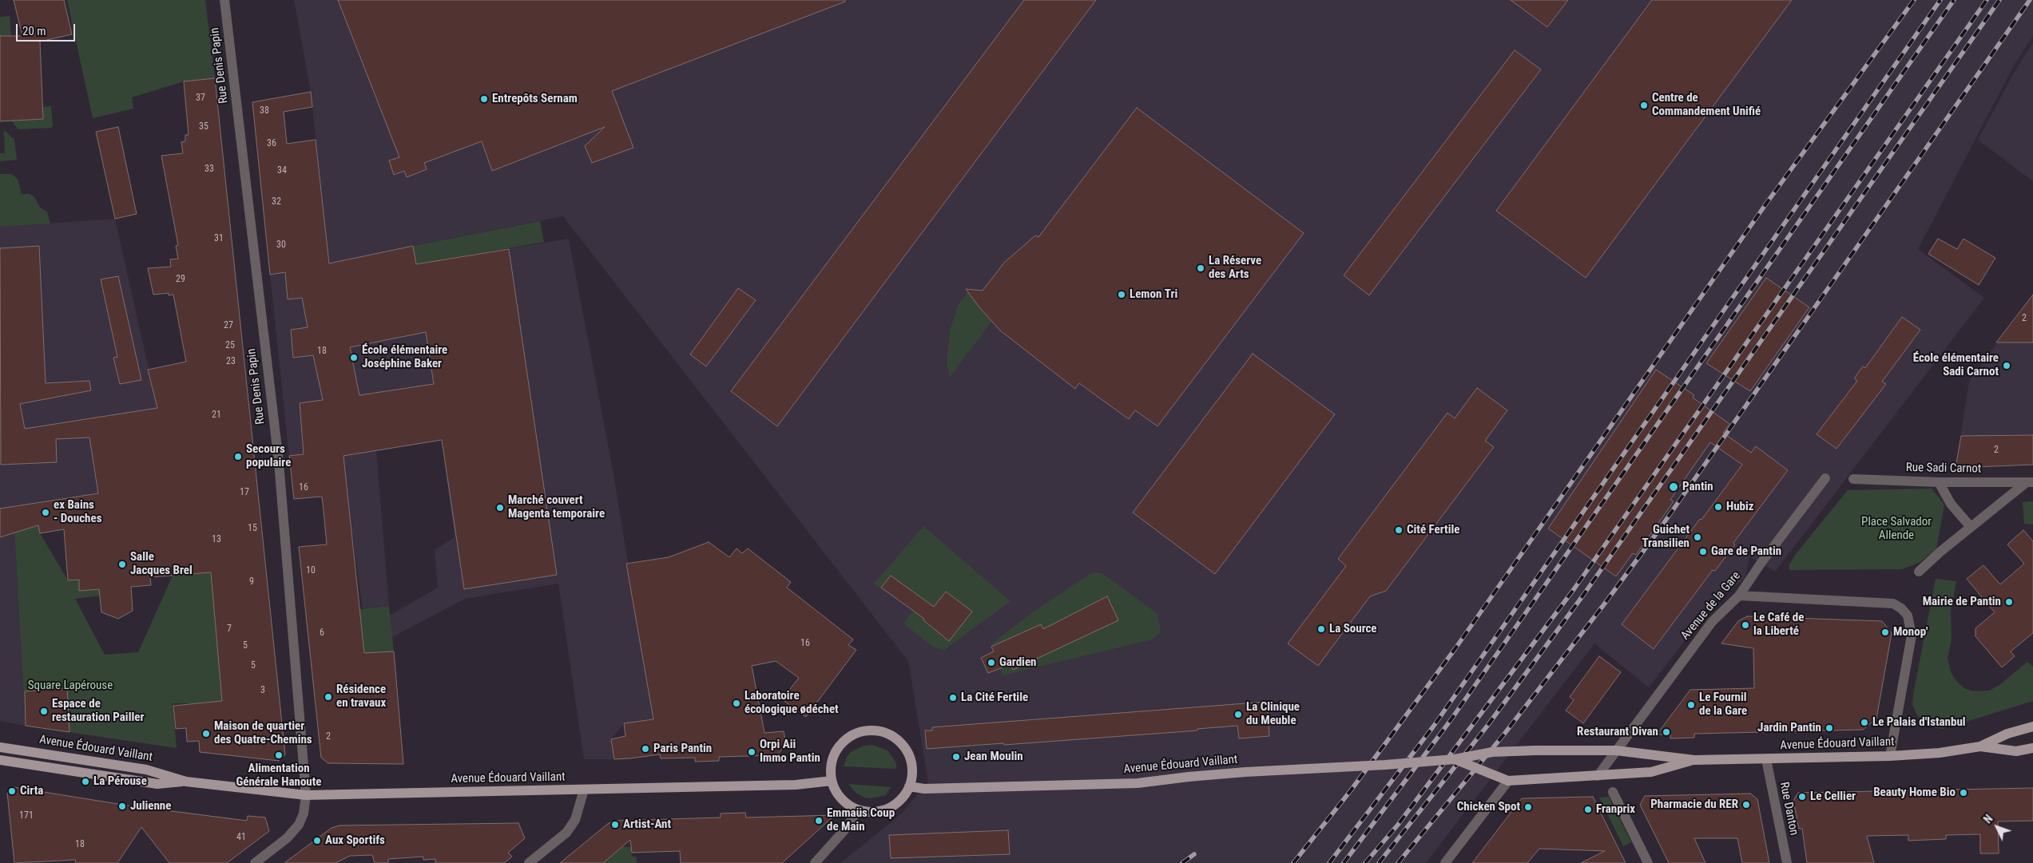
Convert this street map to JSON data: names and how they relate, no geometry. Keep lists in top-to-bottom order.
{
  "streets": {
    "main road": ["Avenue Édouard Vaillant"],
    "street": [
      "Rue Denis Papin",
      "Rue Sadi Carnot",
      "Avenue de la Gare",
      "Rue Danton"
    ]
  },
  "crossings": [
    ["Rue Denis Papin", "Avenue Édouard Vaillant"],
    ["Avenue de la Gare", "Avenue Édouard Vaillant"],
    ["Avenue Édouard Vaillant", "Rue Danton"]
  ],
  "parks": ["Place Salvador Allende", "Square Lapérouse"],
  "places": [
    "Entrepôts Sernam",
    "Centre de Commandement Unifié",
    "La Réserve des Arts",
    "Lemon Tri",
    "École élémentaire Joséphine Baker",
    "École élémentaire Sadi Carnot",
    "Secours populaire",
    "Pantin",
    "Hubiz",
    "Marché couvert Magenta temporaire",
    "ex Bains - Douches",
    "Cité Fertile",
    "Guichet Transilien",
    "Gare de Pantin",
    "Salle Jacques Brel",
    "Mairie de Pantin",
    "Le Café de la Liberté",
    "La Source",
    "Monop'",
    "Gardien",
    "Résidence en travaux",
    "La Cité Fertile",
    "Laboratoire écologique ødéchet",
    "Le Fournil de la Gare",
    "Espace de restauration Pailler",
    "La Clinique du Meuble",
    "Le Palais d'Istanbul",
    "Jardin Pantin",
    "Restaurant Divan",
    "Maison de quartier des Quatre-Chemins",
    "Paris Pantin",
    "Orpi Aii Immo Pantin",
    "Alimentation Générale Hanoute",
    "Jean Moulin",
    "La Pérouse",
    "Cirta",
    "Beauty Home Bio",
    "Le Cellier",
    "Pharmacie du RER",
    "Julienne",
    "Chicken Spot",
    "Franprix",
    "Emmaüs Coup de Main",
    "Artist-Ant",
    "Aux Sportifs"
  ],
  "house_numbers": [
    "37",
    "38",
    "35",
    "36",
    "33",
    "34",
    "32",
    "31",
    "30",
    "29",
    "2",
    "27",
    "25",
    "18",
    "23",
    "21",
    "2",
    "16",
    "17",
    "15",
    "13",
    "10",
    "9",
    "7",
    "6",
    "16",
    "5",
    "5",
    "3",
    "2",
    "171",
    "41",
    "18"
  ],
  "scale_bar": "20 m",
  "north": "top left"
}
